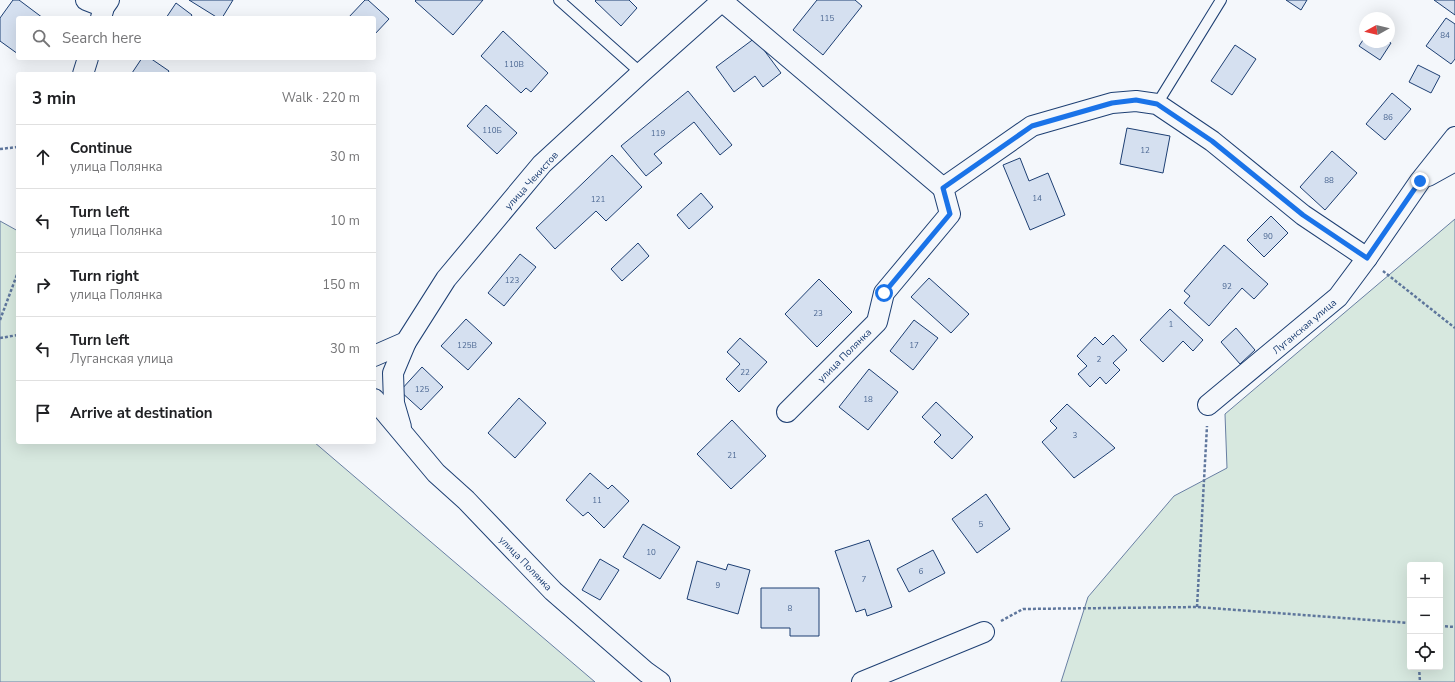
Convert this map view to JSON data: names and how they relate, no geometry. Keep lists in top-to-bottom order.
{
  "streets": {
    "street": ["улица Чекистов", "Луганская улица", "улица Полянка"]
  },
  "crossings": [
    ["улица Чекистов", "улица Полянка"]
  ],
  "house_numbers": [
    "115",
    "84",
    "110В",
    "86",
    "110Б",
    "119",
    "12",
    "88",
    "14",
    "121",
    "90",
    "123",
    "92",
    "23",
    "1",
    "125В",
    "17",
    "2",
    "22",
    "125",
    "18",
    "3",
    "21",
    "11",
    "5",
    "10",
    "6",
    "7",
    "9",
    "8"
  ],
  "north": "left",
  "page": {
    "search": "Search here",
    "heading": ["3 min", "Walk · 220 m"],
    "list": [
      ["Continue", "улица Полянка", "30 m"],
      ["Turn left", "улица Полянка", "10 m"],
      ["Turn right", "улица Полянка", "150 m"],
      ["Turn left", "Луганская улица", "30 m"],
      "Arrive at destination"
    ],
    "map_buttons": ["+", "−"]
  }
}
